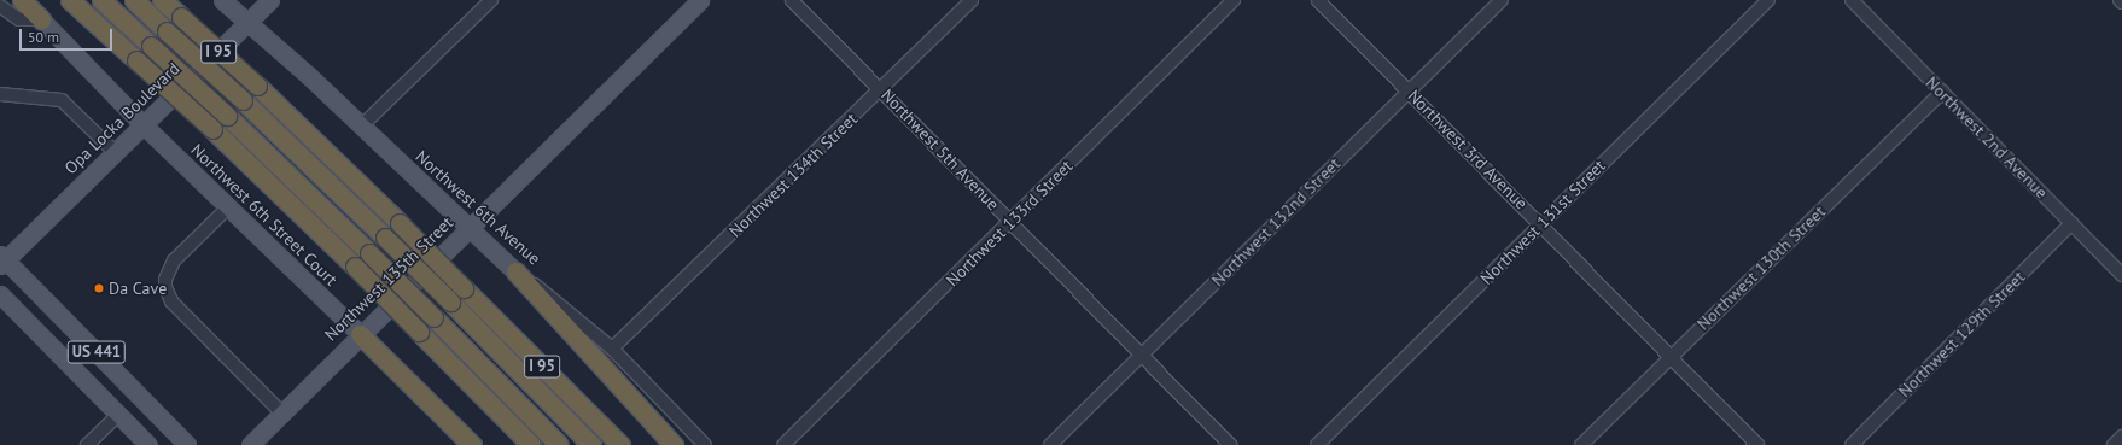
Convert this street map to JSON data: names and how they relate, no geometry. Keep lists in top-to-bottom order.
{
  "streets": {
    "highway": ["I 95"],
    "main road": [
      "Opa Locka Boulevard",
      "Northwest 6th Avenue",
      "Northwest 6th Street Court",
      "Northwest 135th Street",
      "US 441"
    ],
    "street": [
      "Northwest 2nd Avenue",
      "Northwest 5th Avenue",
      "Northwest 3rd Avenue",
      "Northwest 134th Street",
      "Northwest 132nd Street",
      "Northwest 131st Street",
      "Northwest 133rd Street",
      "Northwest 130th Street",
      "Northwest 129th Street"
    ]
  },
  "crossings": [
    ["Opa Locka Boulevard", "Northwest 6th Avenue"],
    ["Opa Locka Boulevard", "Northwest 6th Street Court"],
    ["Opa Locka Boulevard", "US 441"],
    ["Northwest 2nd Avenue", "Northwest 130th Street"],
    ["Northwest 2nd Avenue", "Northwest 129th Street"],
    ["Northwest 5th Avenue", "Northwest 134th Street"],
    ["Northwest 5th Avenue", "Northwest 132nd Street"],
    ["Northwest 5th Avenue", "Northwest 133rd Street"],
    ["Northwest 3rd Avenue", "Northwest 132nd Street"],
    ["Northwest 3rd Avenue", "Northwest 131st Street"],
    ["Northwest 3rd Avenue", "Northwest 130th Street"],
    ["Northwest 134th Street", "Northwest 6th Avenue"],
    ["Northwest 6th Avenue", "Northwest 135th Street"],
    ["Northwest 6th Street Court", "Northwest 135th Street"]
  ],
  "places": ["Da Cave"],
  "scale_bar": "50 m"
}
